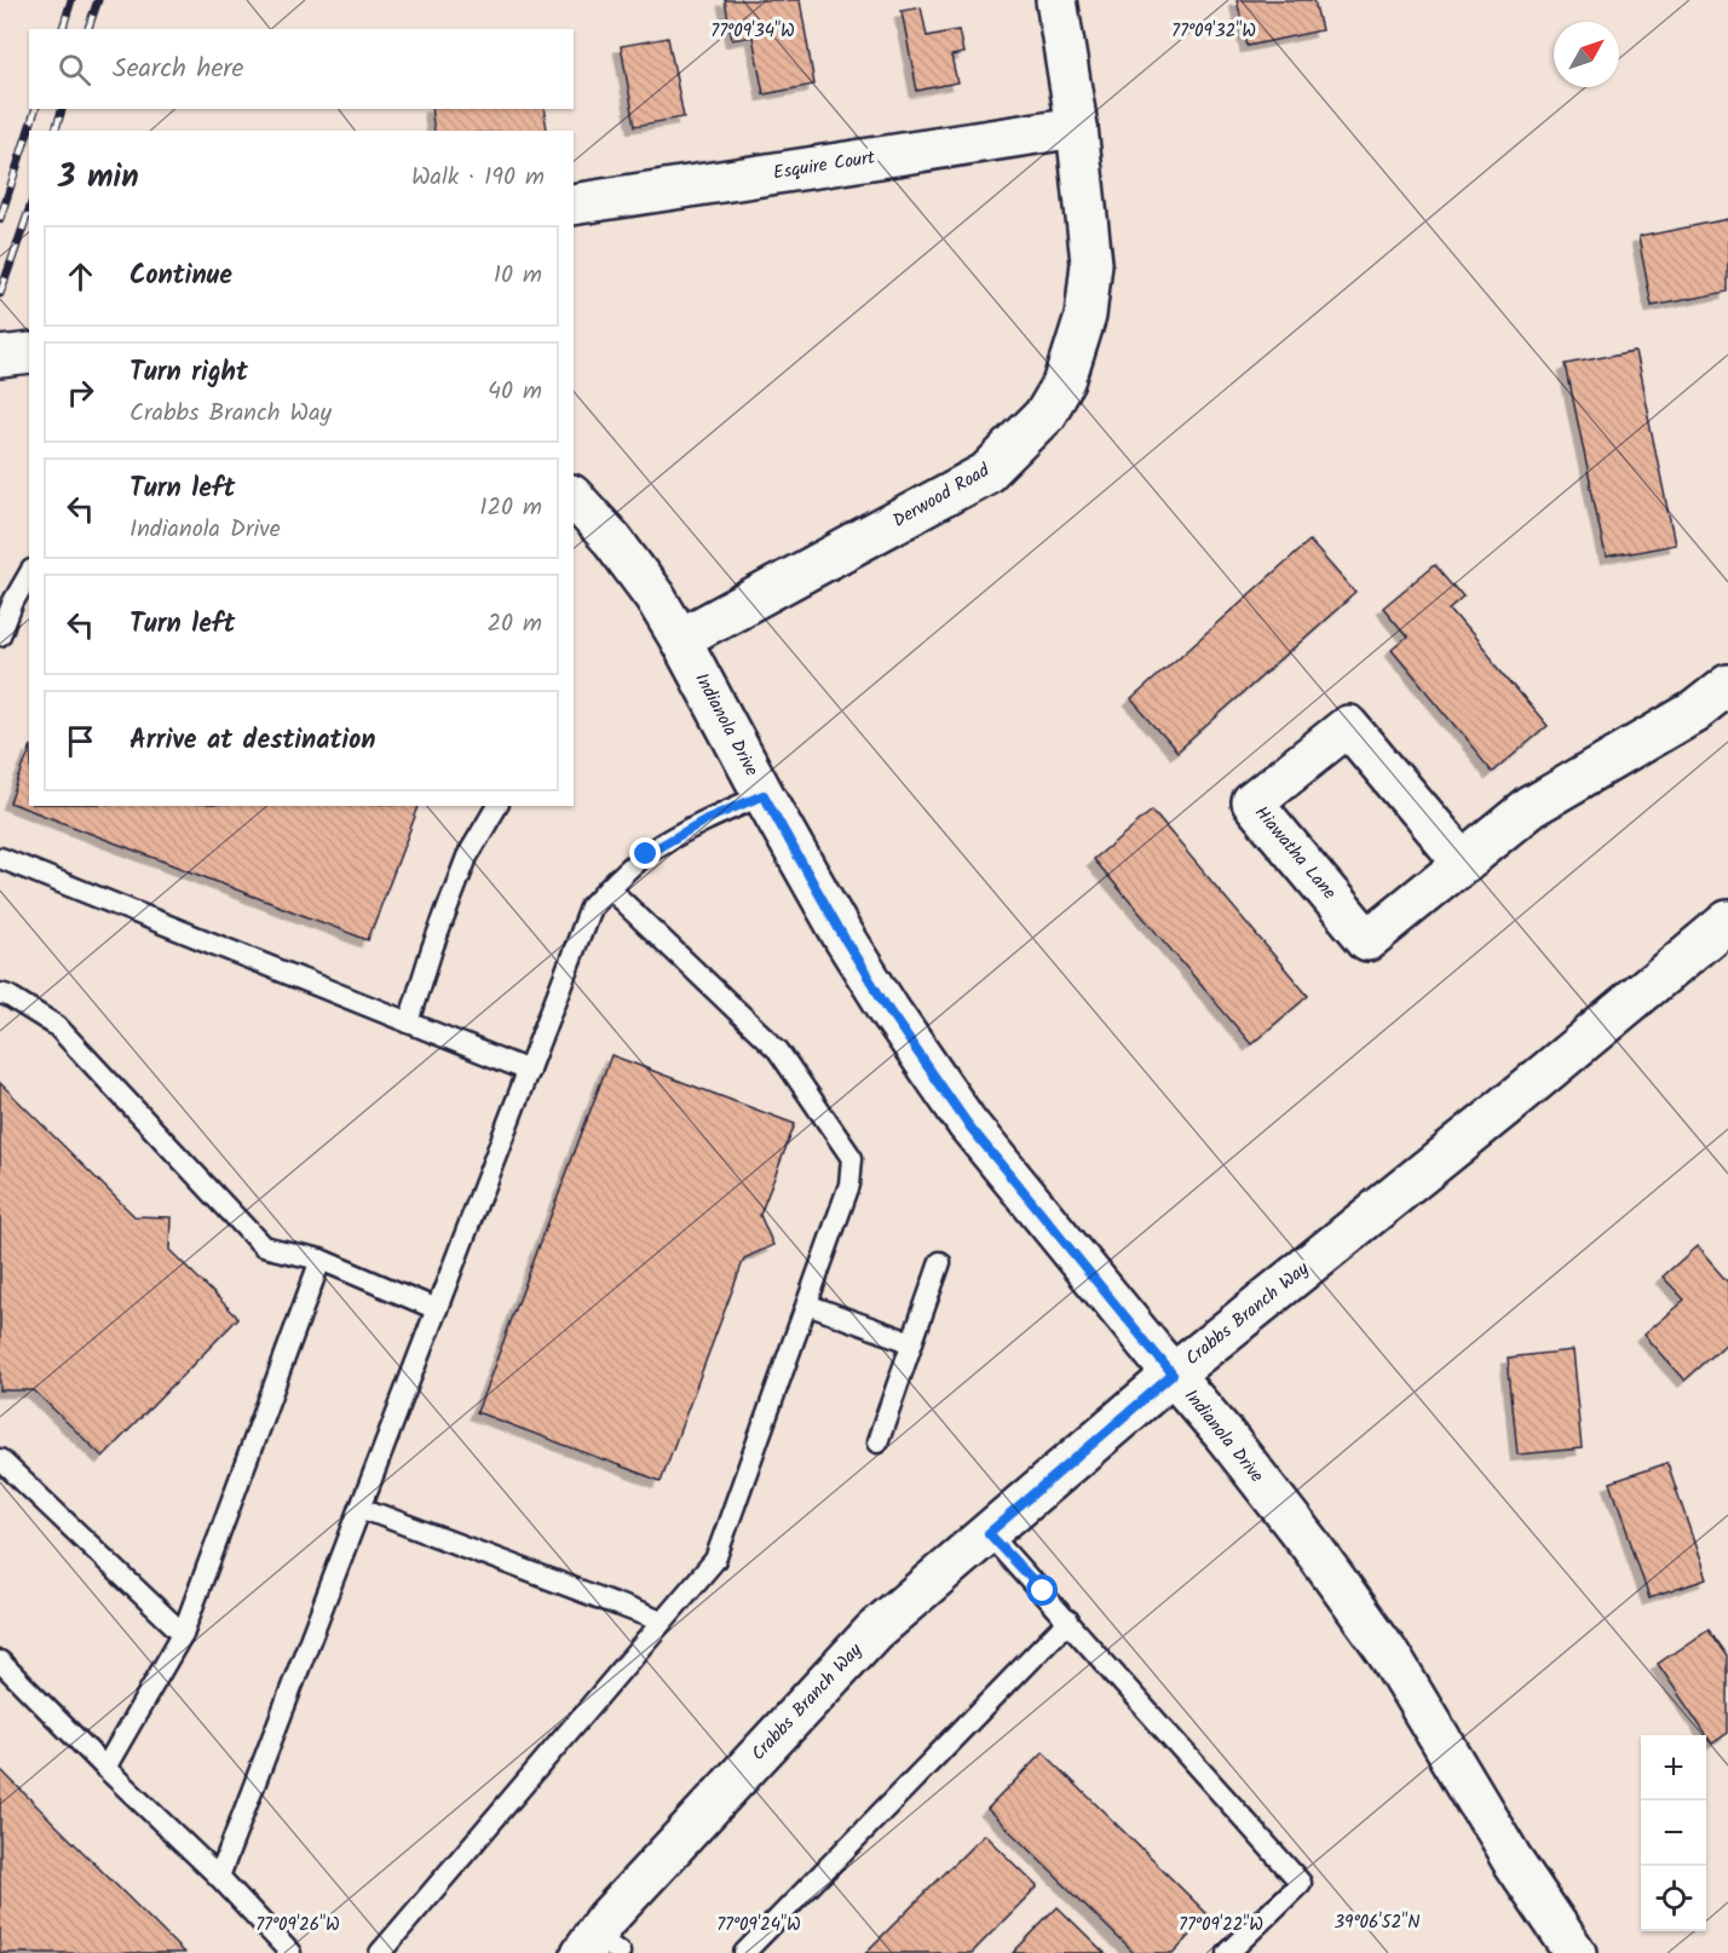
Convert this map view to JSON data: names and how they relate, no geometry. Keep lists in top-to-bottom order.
{
  "streets": {
    "street": [
      "Esquire Court",
      "Derwood Road",
      "Indianola Drive",
      "Hiawatha Lane",
      "Crabbs Branch Way"
    ]
  },
  "crossings": [
    ["Esquire Court", "Derwood Road"],
    ["Derwood Road", "Indianola Drive"],
    ["Indianola Drive", "Crabbs Branch Way"]
  ],
  "north": "top right",
  "page": {
    "search": "Search here",
    "heading": ["3 min", "Walk · 190 m"],
    "list": [
      ["Continue", "10 m"],
      ["Turn right", "Crabbs Branch Way", "40 m"],
      ["Turn left", "Indianola Drive", "120 m"],
      ["Turn left", "20 m"],
      "Arrive at destination"
    ],
    "map_buttons": ["+", "−"]
  },
  "coordinates": [
    "77°09'34\"W",
    "77°09'32\"W",
    "39°06'52\"N",
    "77°09'26\"W",
    "77°09'24\"W",
    "77°09'22\"W"
  ]
}
